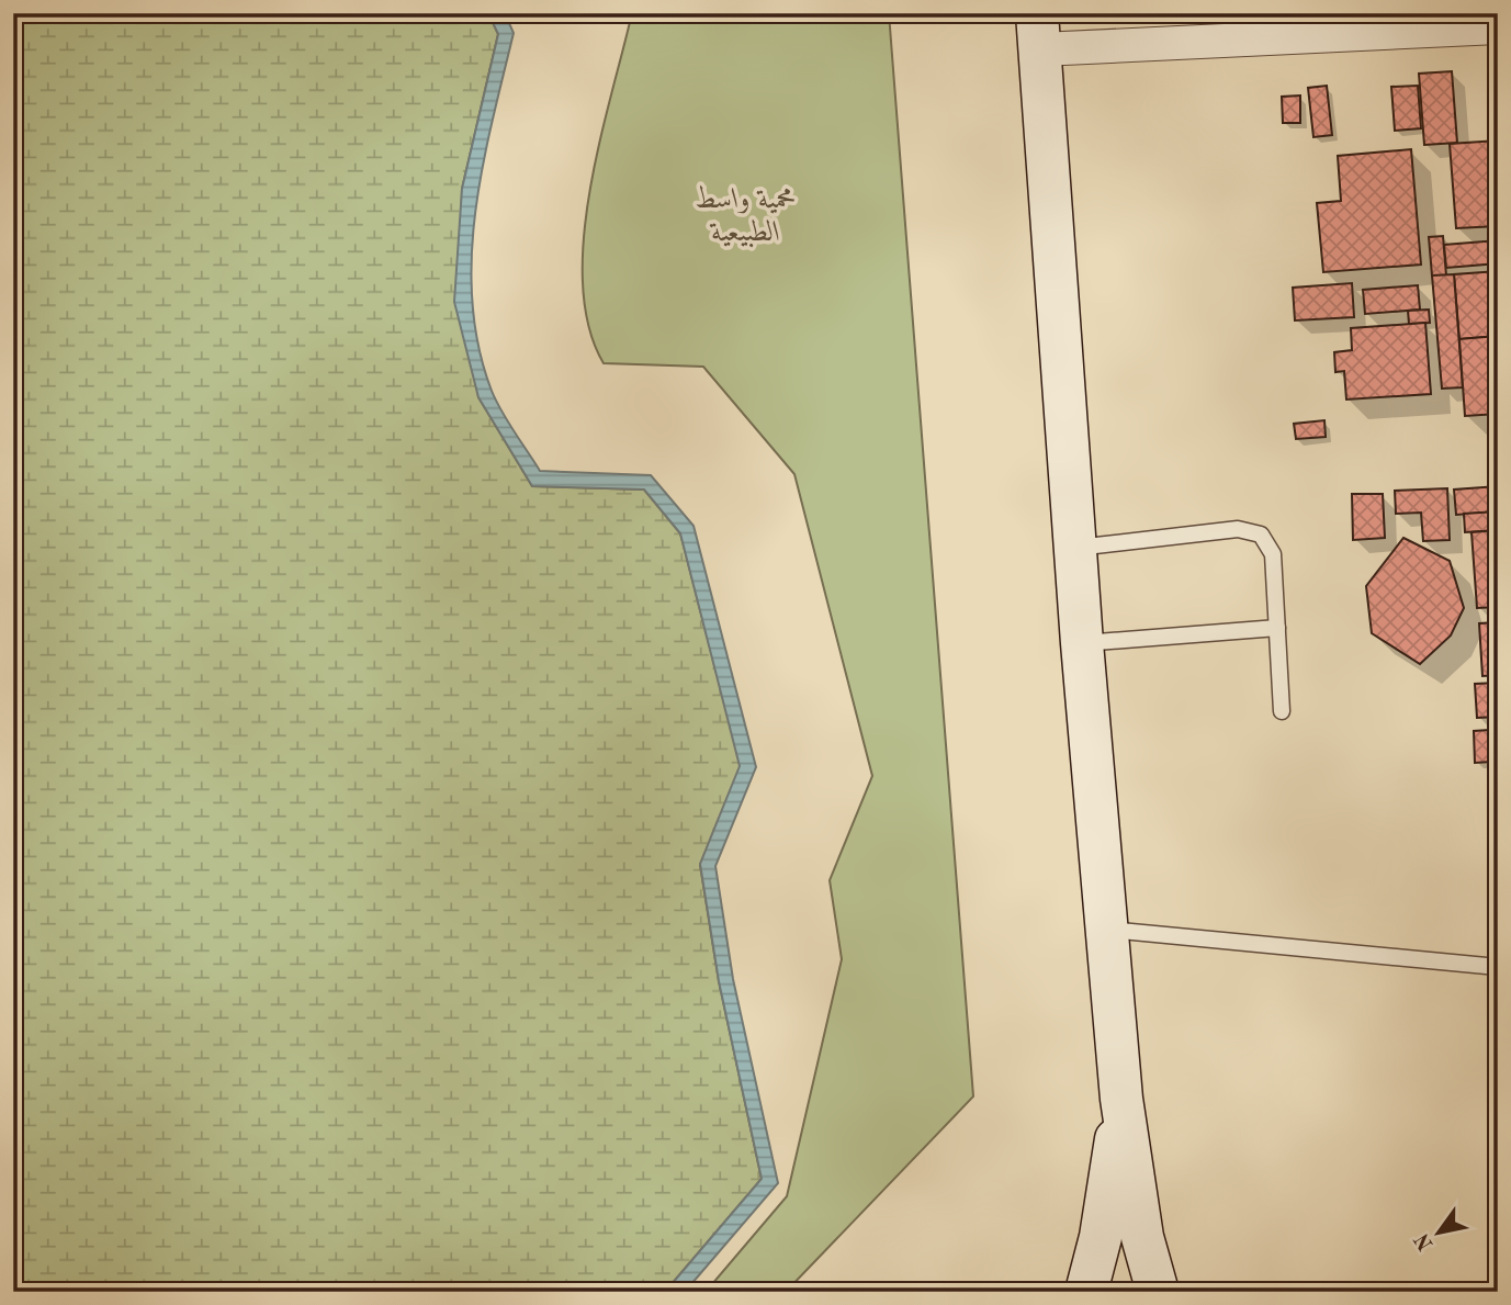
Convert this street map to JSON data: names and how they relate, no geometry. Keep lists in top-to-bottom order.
{
  "parks": ["محمية واسط الطبيعية"],
  "north": "bottom left"
}
